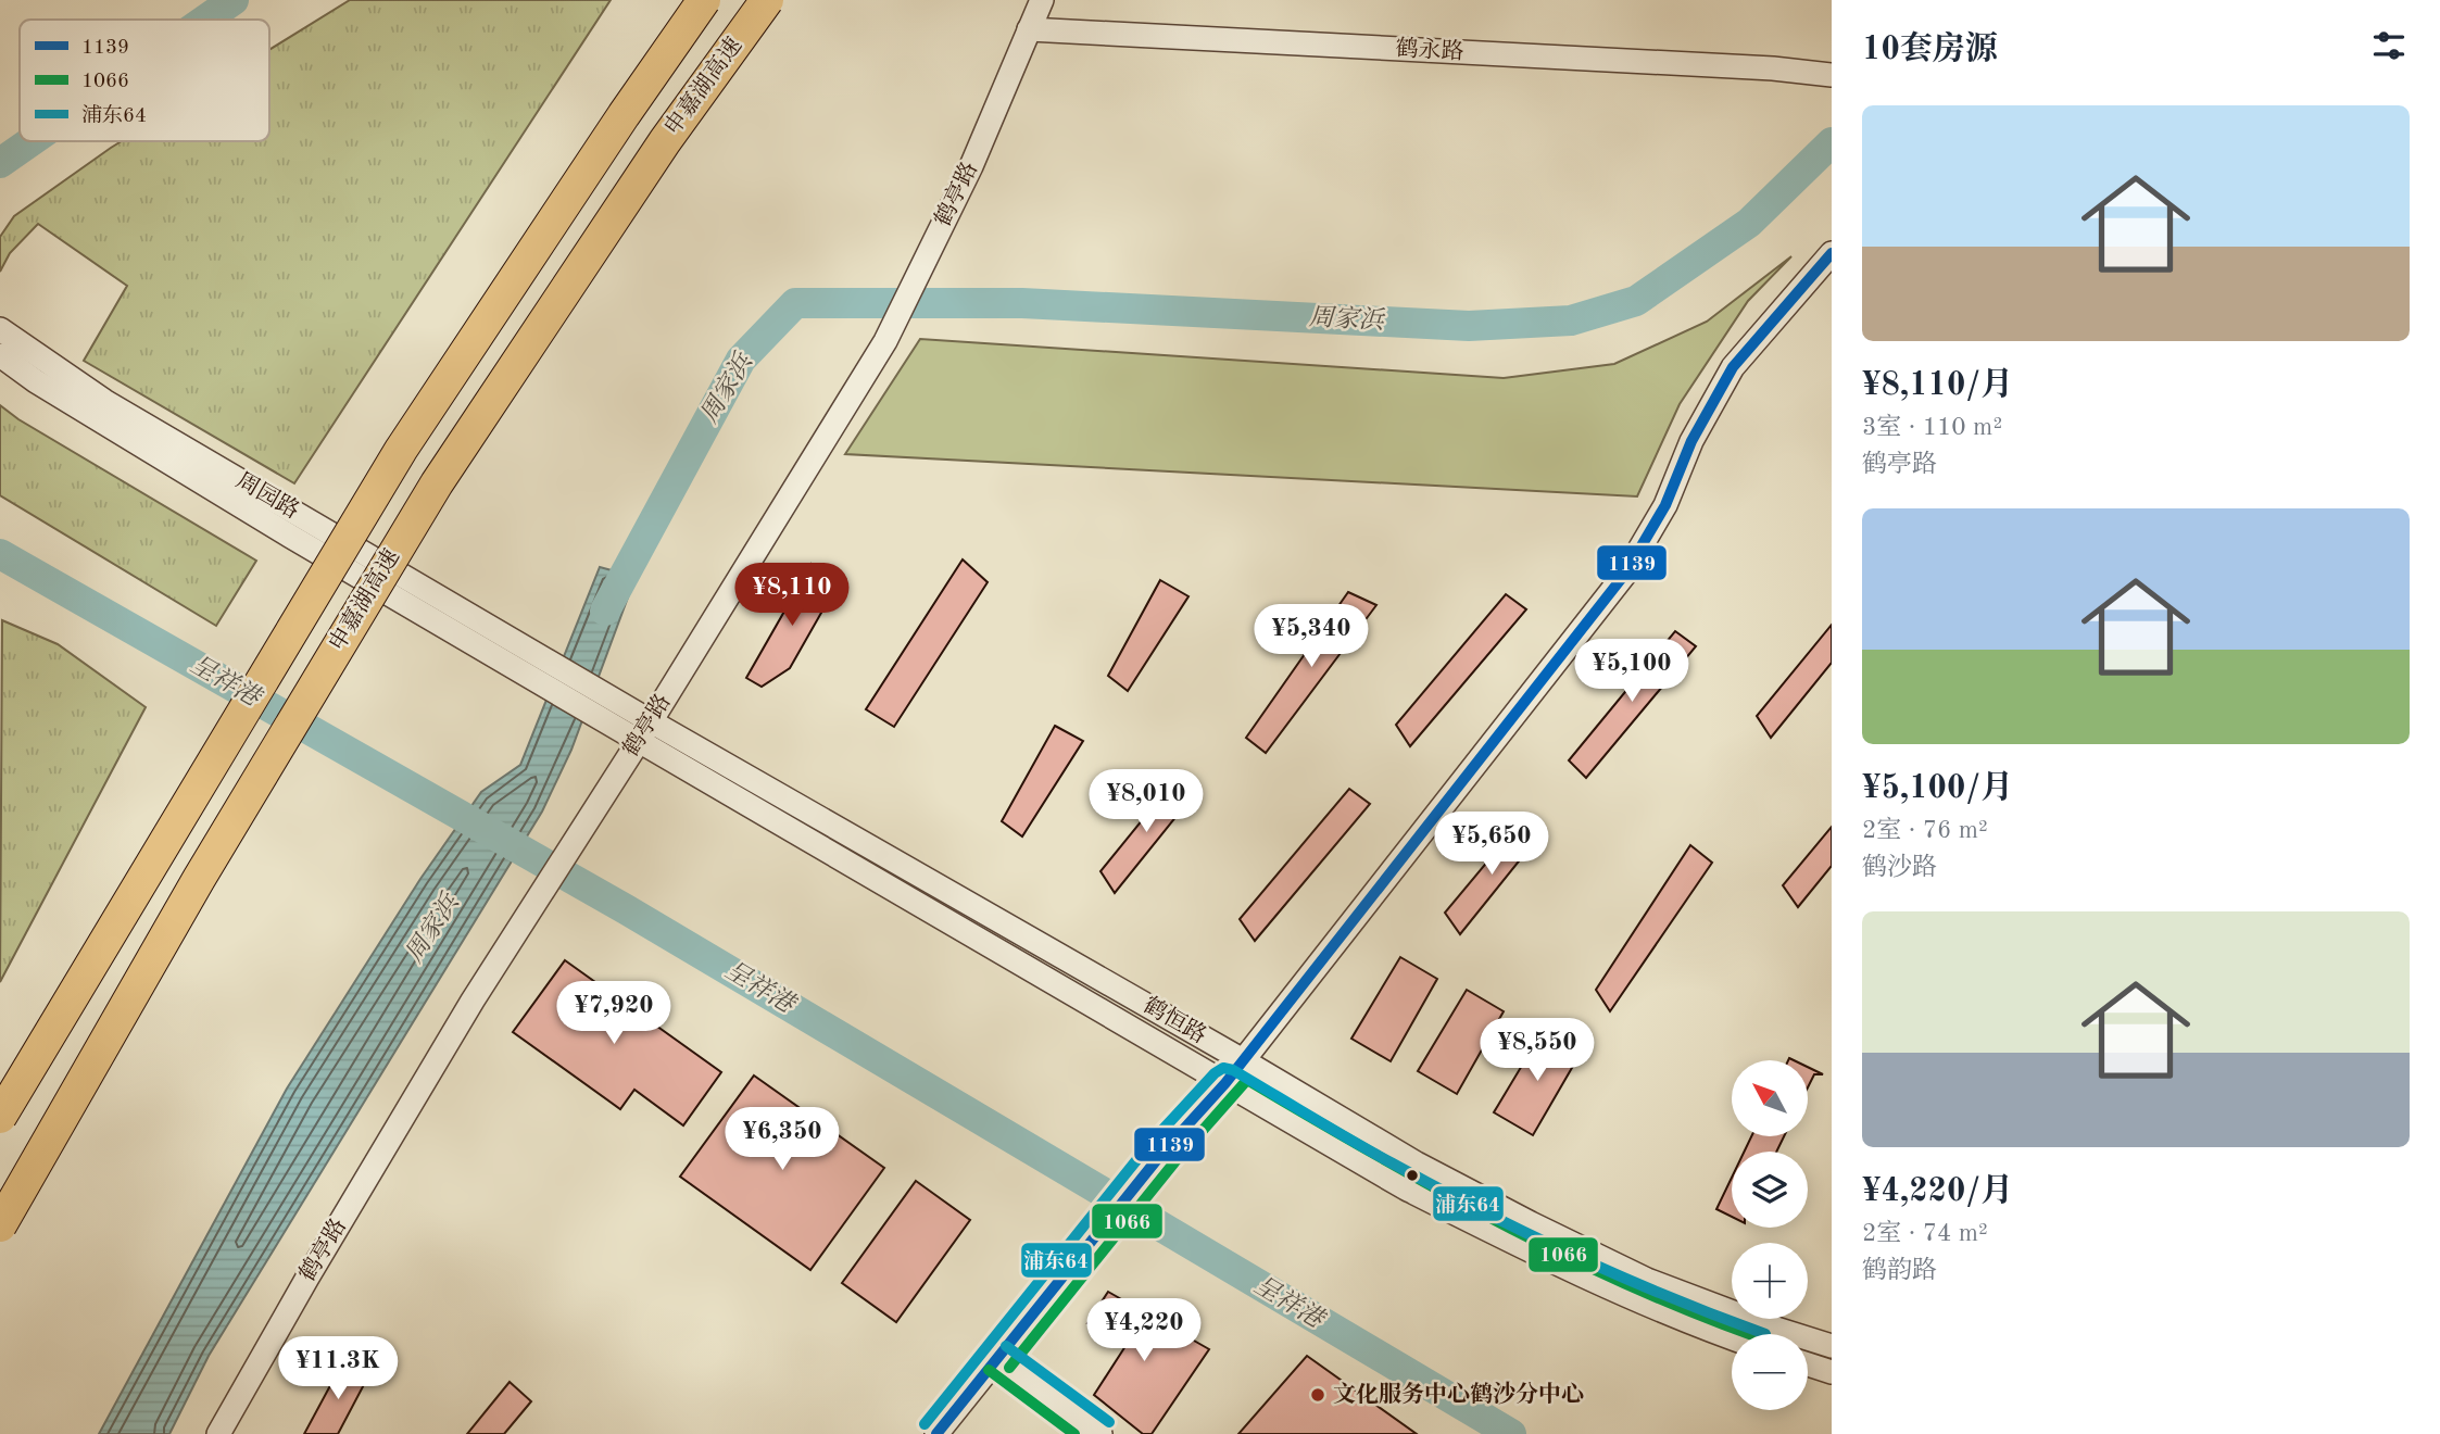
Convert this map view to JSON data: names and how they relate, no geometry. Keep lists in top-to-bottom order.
{
  "streets": {
    "highway": ["申嘉湖高速"],
    "street": [
      "鹤永路",
      "鹤亭路",
      "周园路",
      "鹤恒路"
    ]
  },
  "crossings": [
    ["鹤永路", "鹤亭路"],
    ["鹤亭路", "鹤恒路"],
    ["周园路", "鹤恒路"]
  ],
  "water": ["周家浜", "呈祥港"],
  "places": ["文化服务中心鹤沙分中心"],
  "lines": ["transit line 1139", "transit line 浦东64", "transit line 1066"],
  "legend": ["1139", "1066", "浦东64"],
  "north": "top left",
  "page": {
    "heading": "10套房源",
    "list": [
      {
        "name": "¥8,110/月",
        "note": "3室 · 110 m² · 鹤亭路"
      },
      {
        "name": "¥5,100/月",
        "note": "2室 · 76 m² · 鹤沙路"
      },
      {
        "name": "¥4,220/月",
        "note": "2室 · 74 m² · 鹤韵路"
      }
    ],
    "price": [
      "¥8,110",
      "¥5,340",
      "¥5,100",
      "¥8,010",
      "¥5,650",
      "¥7,920",
      "¥8,550",
      "¥6,350",
      "¥4,220",
      "¥11.3K"
    ],
    "map_buttons": ["+", "−"]
  }
}
